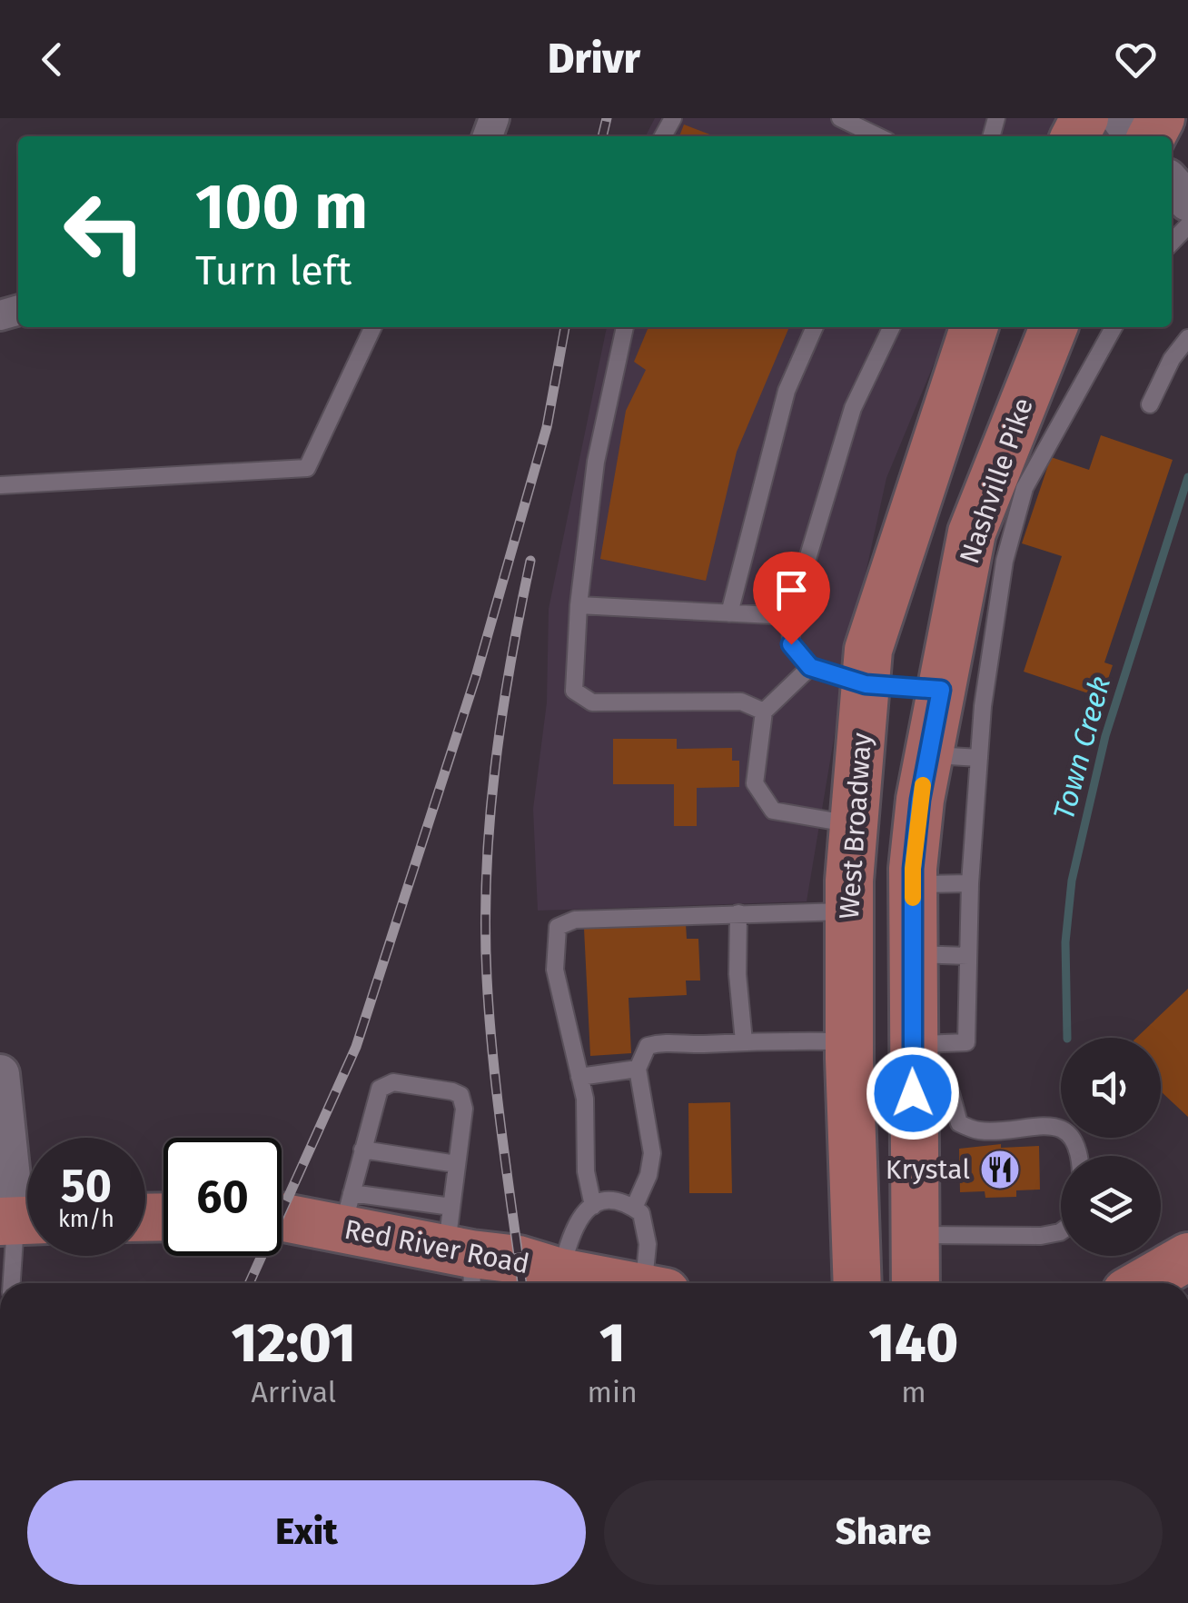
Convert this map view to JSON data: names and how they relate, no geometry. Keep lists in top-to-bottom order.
{
  "streets": {
    "main road": ["Nashville Pike", "West Broadway", "Red River Road"]
  },
  "water": ["Town Creek"],
  "places": {
    "restaurant": ["Krystal"]
  },
  "page": {
    "header": "Drivr",
    "turn": ["100 m", "Turn left"],
    "speed": "50 km/h",
    "limit": "60",
    "eta": [
      "12:01",
      "Arrival",
      "1",
      "min",
      "140",
      "m"
    ],
    "buttons": ["Exit", "Share"]
  }
}
